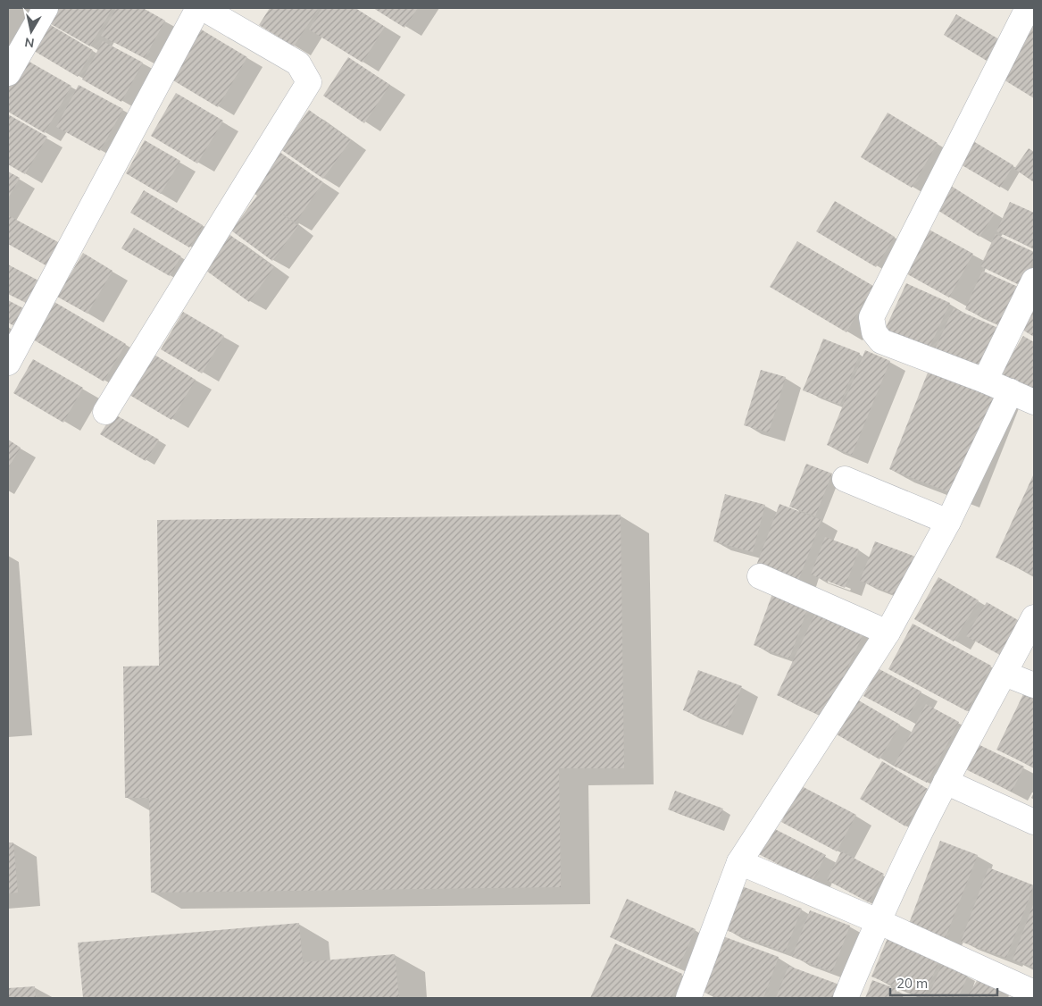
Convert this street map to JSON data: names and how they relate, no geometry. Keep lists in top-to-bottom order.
{
  "scale_bar": "20 m",
  "north": "bottom"
}
